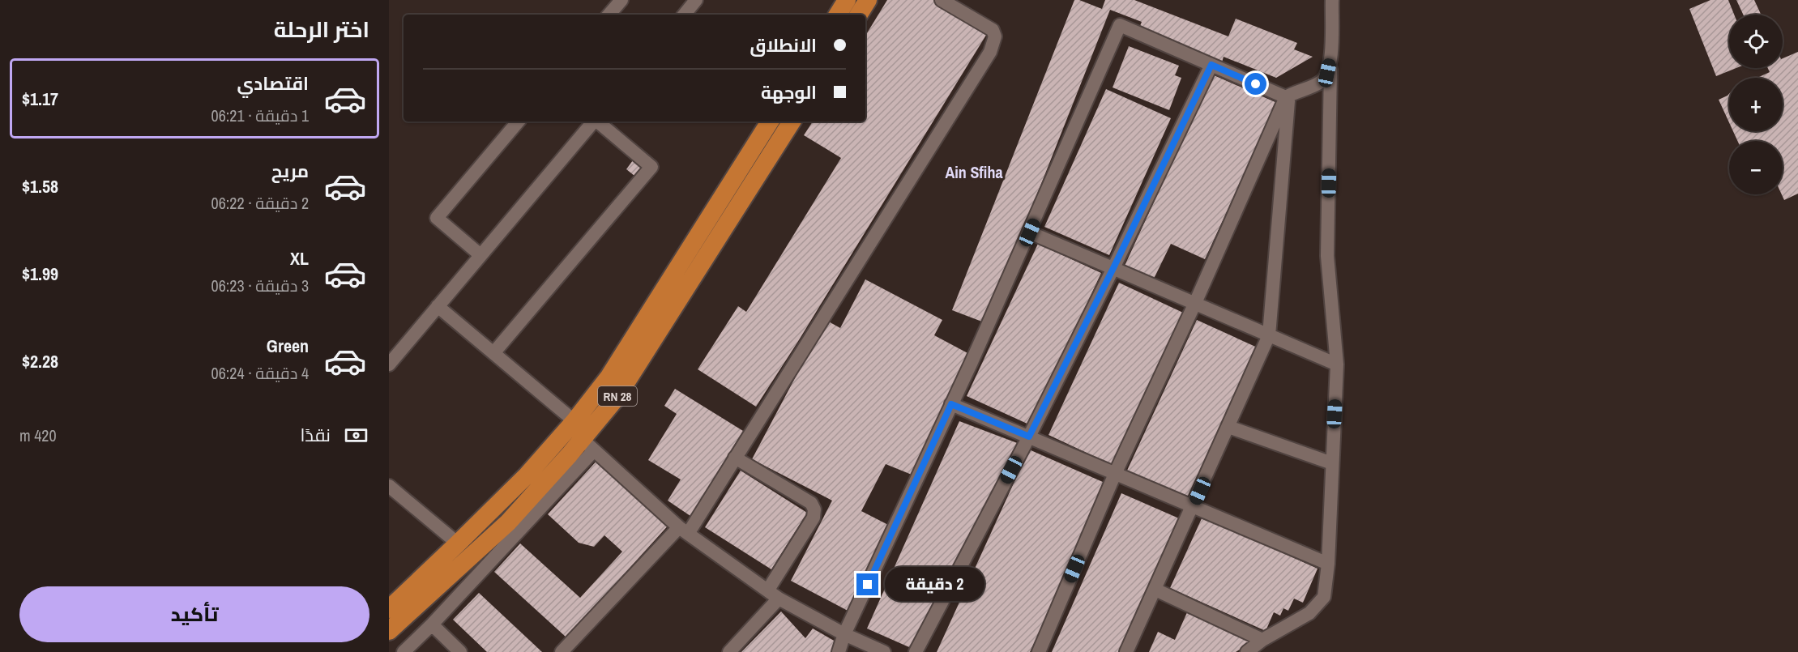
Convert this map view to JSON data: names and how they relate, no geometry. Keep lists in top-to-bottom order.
{
  "streets": {
    "highway": ["RN 28"]
  },
  "districts": ["Ain Sfiha"],
  "page": {
    "heading": "اختر الرحلة",
    "map_buttons": ["+", "−"],
    "banner": ["الانطلاق", "الوجهة"],
    "list": [
      {
        "name": "اقتصادي",
        "note": "1 دقيقة · 06:21",
        "value": "$1.17"
      },
      {
        "name": "مريح",
        "note": "2 دقيقة · 06:22",
        "value": "$1.58"
      },
      {
        "name": "XL",
        "note": "3 دقيقة · 06:23",
        "value": "$1.99"
      },
      {
        "name": "Green",
        "note": "4 دقيقة · 06:24",
        "value": "$2.28"
      }
    ],
    "pay": ["نقدًا", "420 m"],
    "bubble": "2 دقيقة",
    "buttons": "تأكيد"
  }
}
